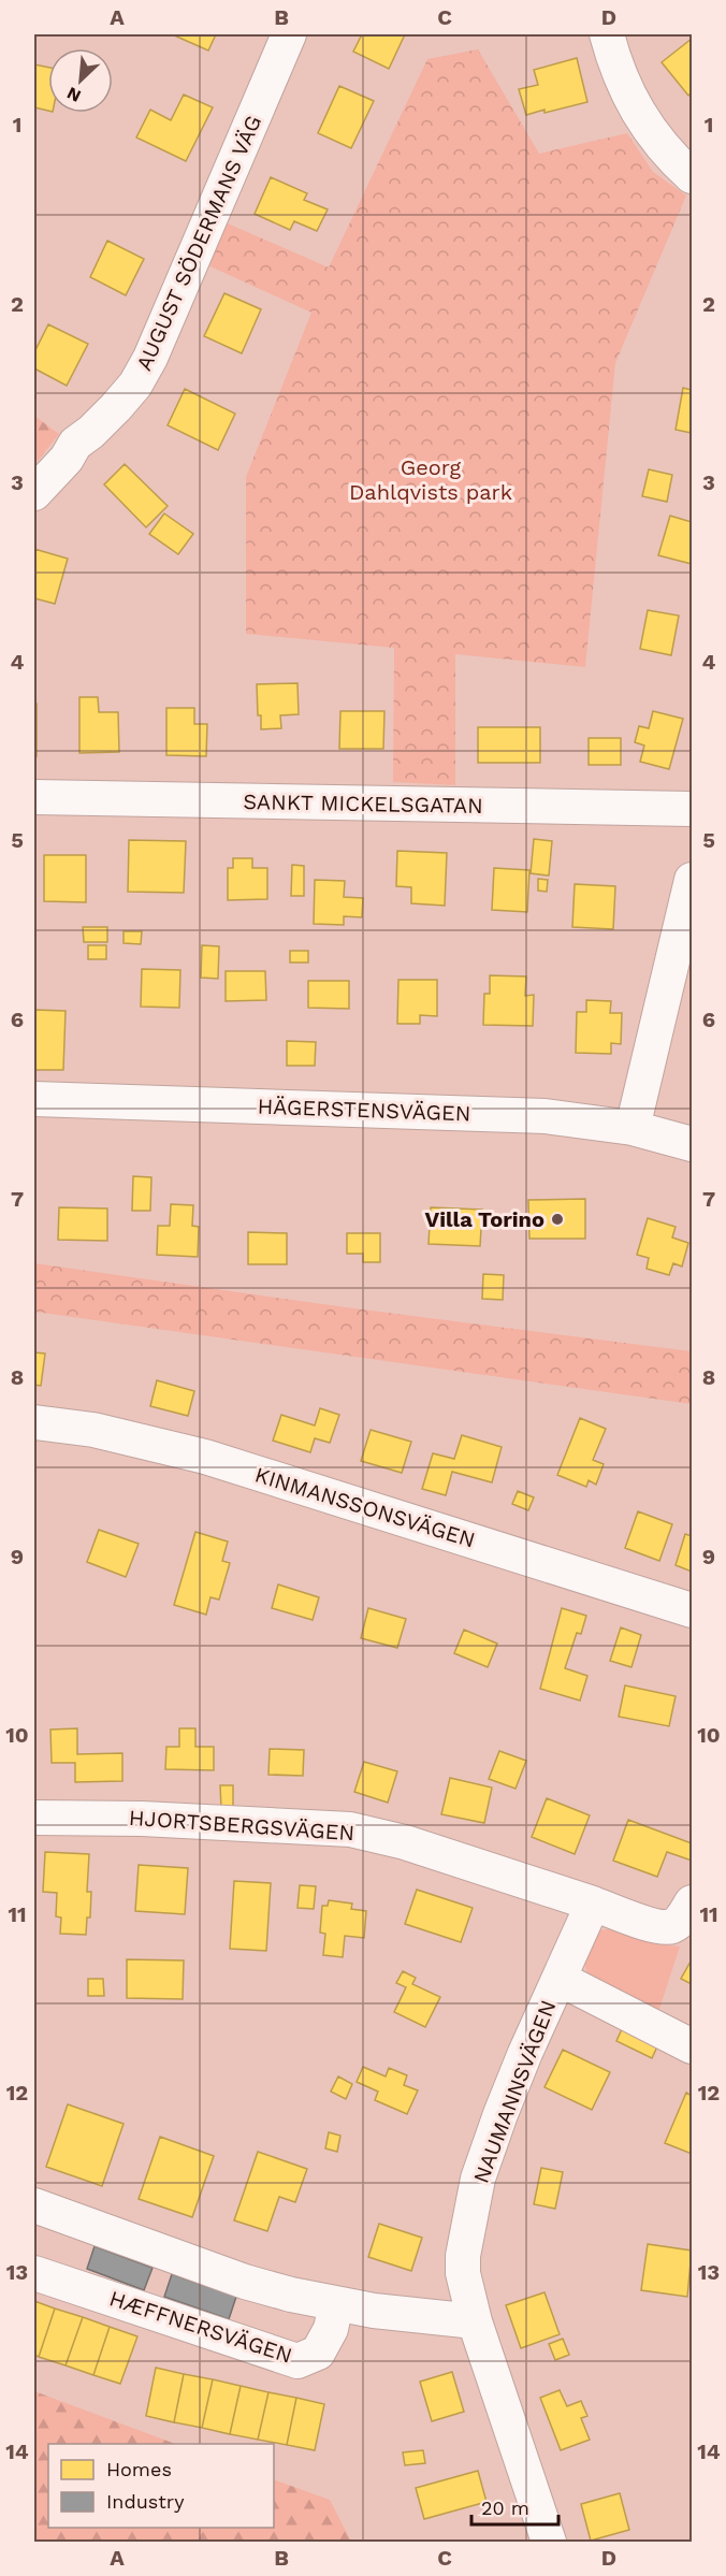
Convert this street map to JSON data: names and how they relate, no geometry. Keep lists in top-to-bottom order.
{
  "streets": {
    "street": [
      "AUGUST SÖDERMANS VÄG",
      "SANKT MICKELSGATAN",
      "HÄGERSTENSVÄGEN",
      "KINMANSSONSVÄGEN",
      "HJORTSBERGSVÄGEN",
      "NAUMANNSVÄGEN",
      "HÆFFNERSVÄGEN"
    ]
  },
  "crossings": [
    ["HJORTSBERGSVÄGEN", "NAUMANNSVÄGEN"]
  ],
  "parks": ["Georg Dahlqvists park"],
  "places": ["Villa Torino"],
  "legend": ["Homes", "Industry"],
  "scale_bar": "20 m",
  "north": "bottom left",
  "grid": {
    "columns": [
      "A",
      "B",
      "C",
      "D"
    ],
    "rows": [
      "1",
      "2",
      "3",
      "4",
      "5",
      "6",
      "7",
      "8",
      "9",
      "10",
      "11",
      "12",
      "13",
      "14"
    ]
  }
}
